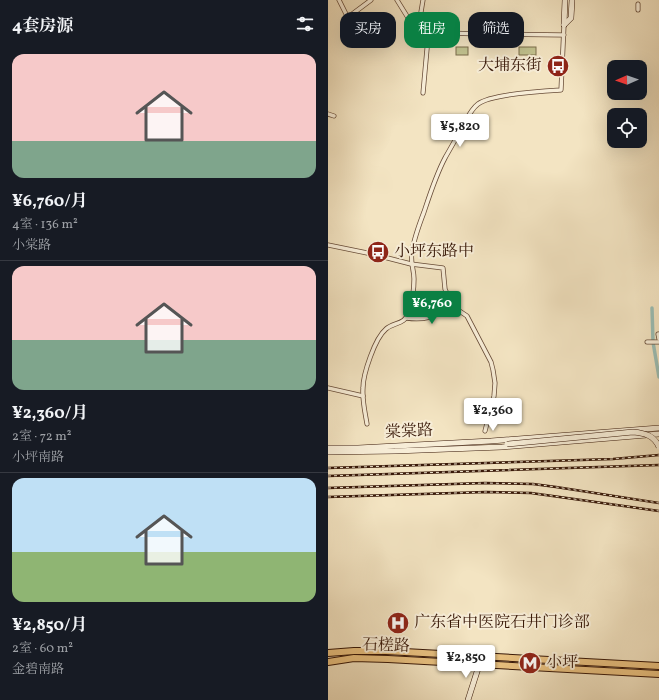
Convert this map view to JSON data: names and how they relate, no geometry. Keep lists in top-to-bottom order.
{
  "streets": {
    "main road": ["石槎路"],
    "street": ["棠棠路"]
  },
  "places": {
    "bus stop": ["大埔东街", "小坪东路中"],
    "hospital": ["广东省中医院石井门诊部"],
    "metro station": ["小坪"]
  },
  "north": "left",
  "page": {
    "heading": "4套房源",
    "chip": ["买房", "租房", "筛选"],
    "list": [
      {
        "name": "¥6,760/月",
        "note": "4室 · 136 m² · 小棠路"
      },
      {
        "name": "¥2,360/月",
        "note": "2室 · 72 m² · 小坪南路"
      },
      {
        "name": "¥2,850/月",
        "note": "2室 · 60 m² · 金碧南路"
      }
    ],
    "price": [
      "¥5,820",
      "¥6,760",
      "¥2,360",
      "¥2,850"
    ]
  }
}
